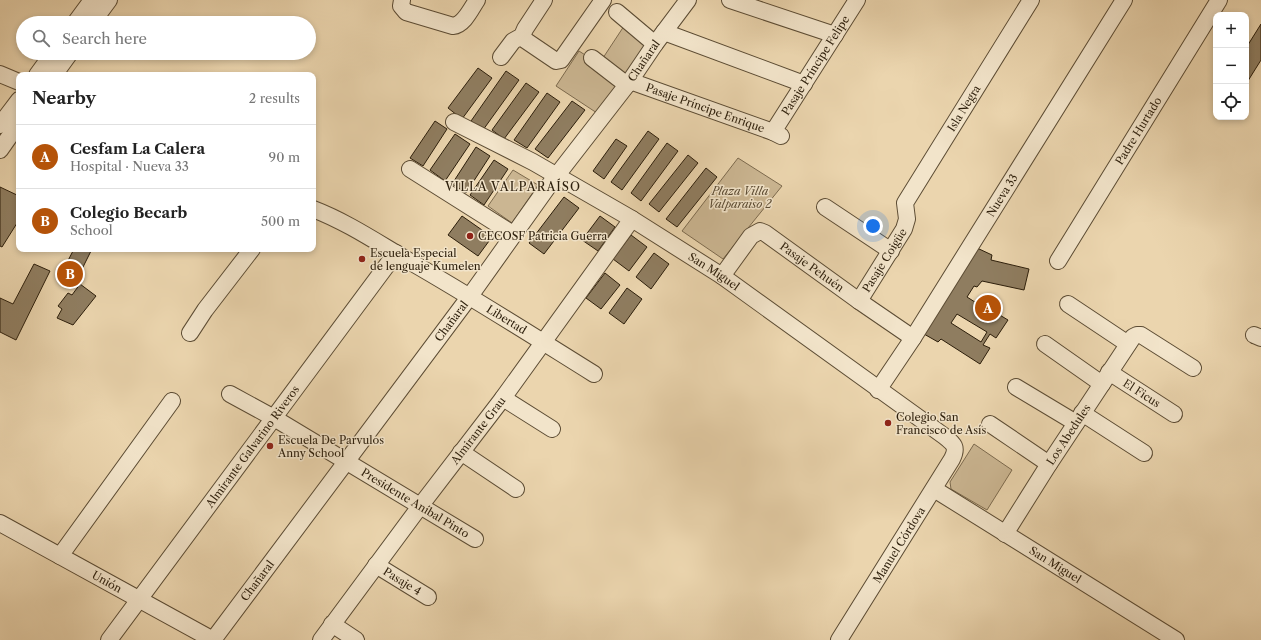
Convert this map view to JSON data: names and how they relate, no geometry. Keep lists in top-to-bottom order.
{
  "streets": {
    "street": [
      "Chañaral",
      "Pasaje Príncipe Felipe",
      "Pasaje Príncipe Enrique",
      "Isla Negra",
      "Padre Hurtado",
      "Nueva 33",
      "Pasaje Coigüe",
      "Pasaje Pehuén",
      "San Miguel",
      "Libertad",
      "El Ficus",
      "Almirante Grau",
      "Los Abedules",
      "Almirante Galvarino Riveros",
      "Presidente Aníbal Pinto",
      "Manuel Córdova",
      "Unión",
      "Pasaje 4"
    ]
  },
  "crossings": [
    ["Chañaral", "Pasaje Príncipe Enrique"],
    ["Chañaral", "San Miguel"],
    ["Chañaral", "Libertad"],
    ["Chañaral", "Presidente Aníbal Pinto"],
    ["Chañaral", "Unión"],
    ["Pasaje Príncipe Felipe", "Pasaje Príncipe Enrique"],
    ["Isla Negra", "Pasaje Coigüe"],
    ["Nueva 33", "Pasaje Pehuén"],
    ["Nueva 33", "San Miguel"],
    ["Pasaje Coigüe", "Pasaje Pehuén"],
    ["Pasaje Pehuén", "San Miguel"],
    ["San Miguel", "Almirante Grau"],
    ["San Miguel", "Los Abedules"],
    ["San Miguel", "Manuel Córdova"],
    ["Libertad", "Almirante Grau"],
    ["Libertad", "Almirante Galvarino Riveros"],
    ["El Ficus", "Los Abedules"],
    ["Almirante Grau", "Presidente Aníbal Pinto"],
    ["Almirante Grau", "Pasaje 4"],
    ["Almirante Galvarino Riveros", "Presidente Aníbal Pinto"],
    ["Almirante Galvarino Riveros", "Unión"]
  ],
  "districts": ["VILLA VALPARAÍSO"],
  "parks": ["Plaza Villa Valparaiso 2"],
  "places": [
    "CECOSF Patricia Guerra",
    "Escuela Especial de lenguaje Kumelen",
    "Colegio San Francisco de Asís",
    "Escuela De Parvulos Anny School"
  ],
  "page": {
    "map_buttons": ["+", "−"],
    "search": "Search here",
    "heading": ["Nearby", "2 results"],
    "list": [
      {
        "mark": "A",
        "name": "Cesfam La Calera",
        "note": "Hospital · Nueva 33",
        "value": "90 m"
      },
      {
        "mark": "B",
        "name": "Colegio Becarb",
        "note": "School",
        "value": "500 m"
      }
    ],
    "pins": ["B", "A"]
  }
}
